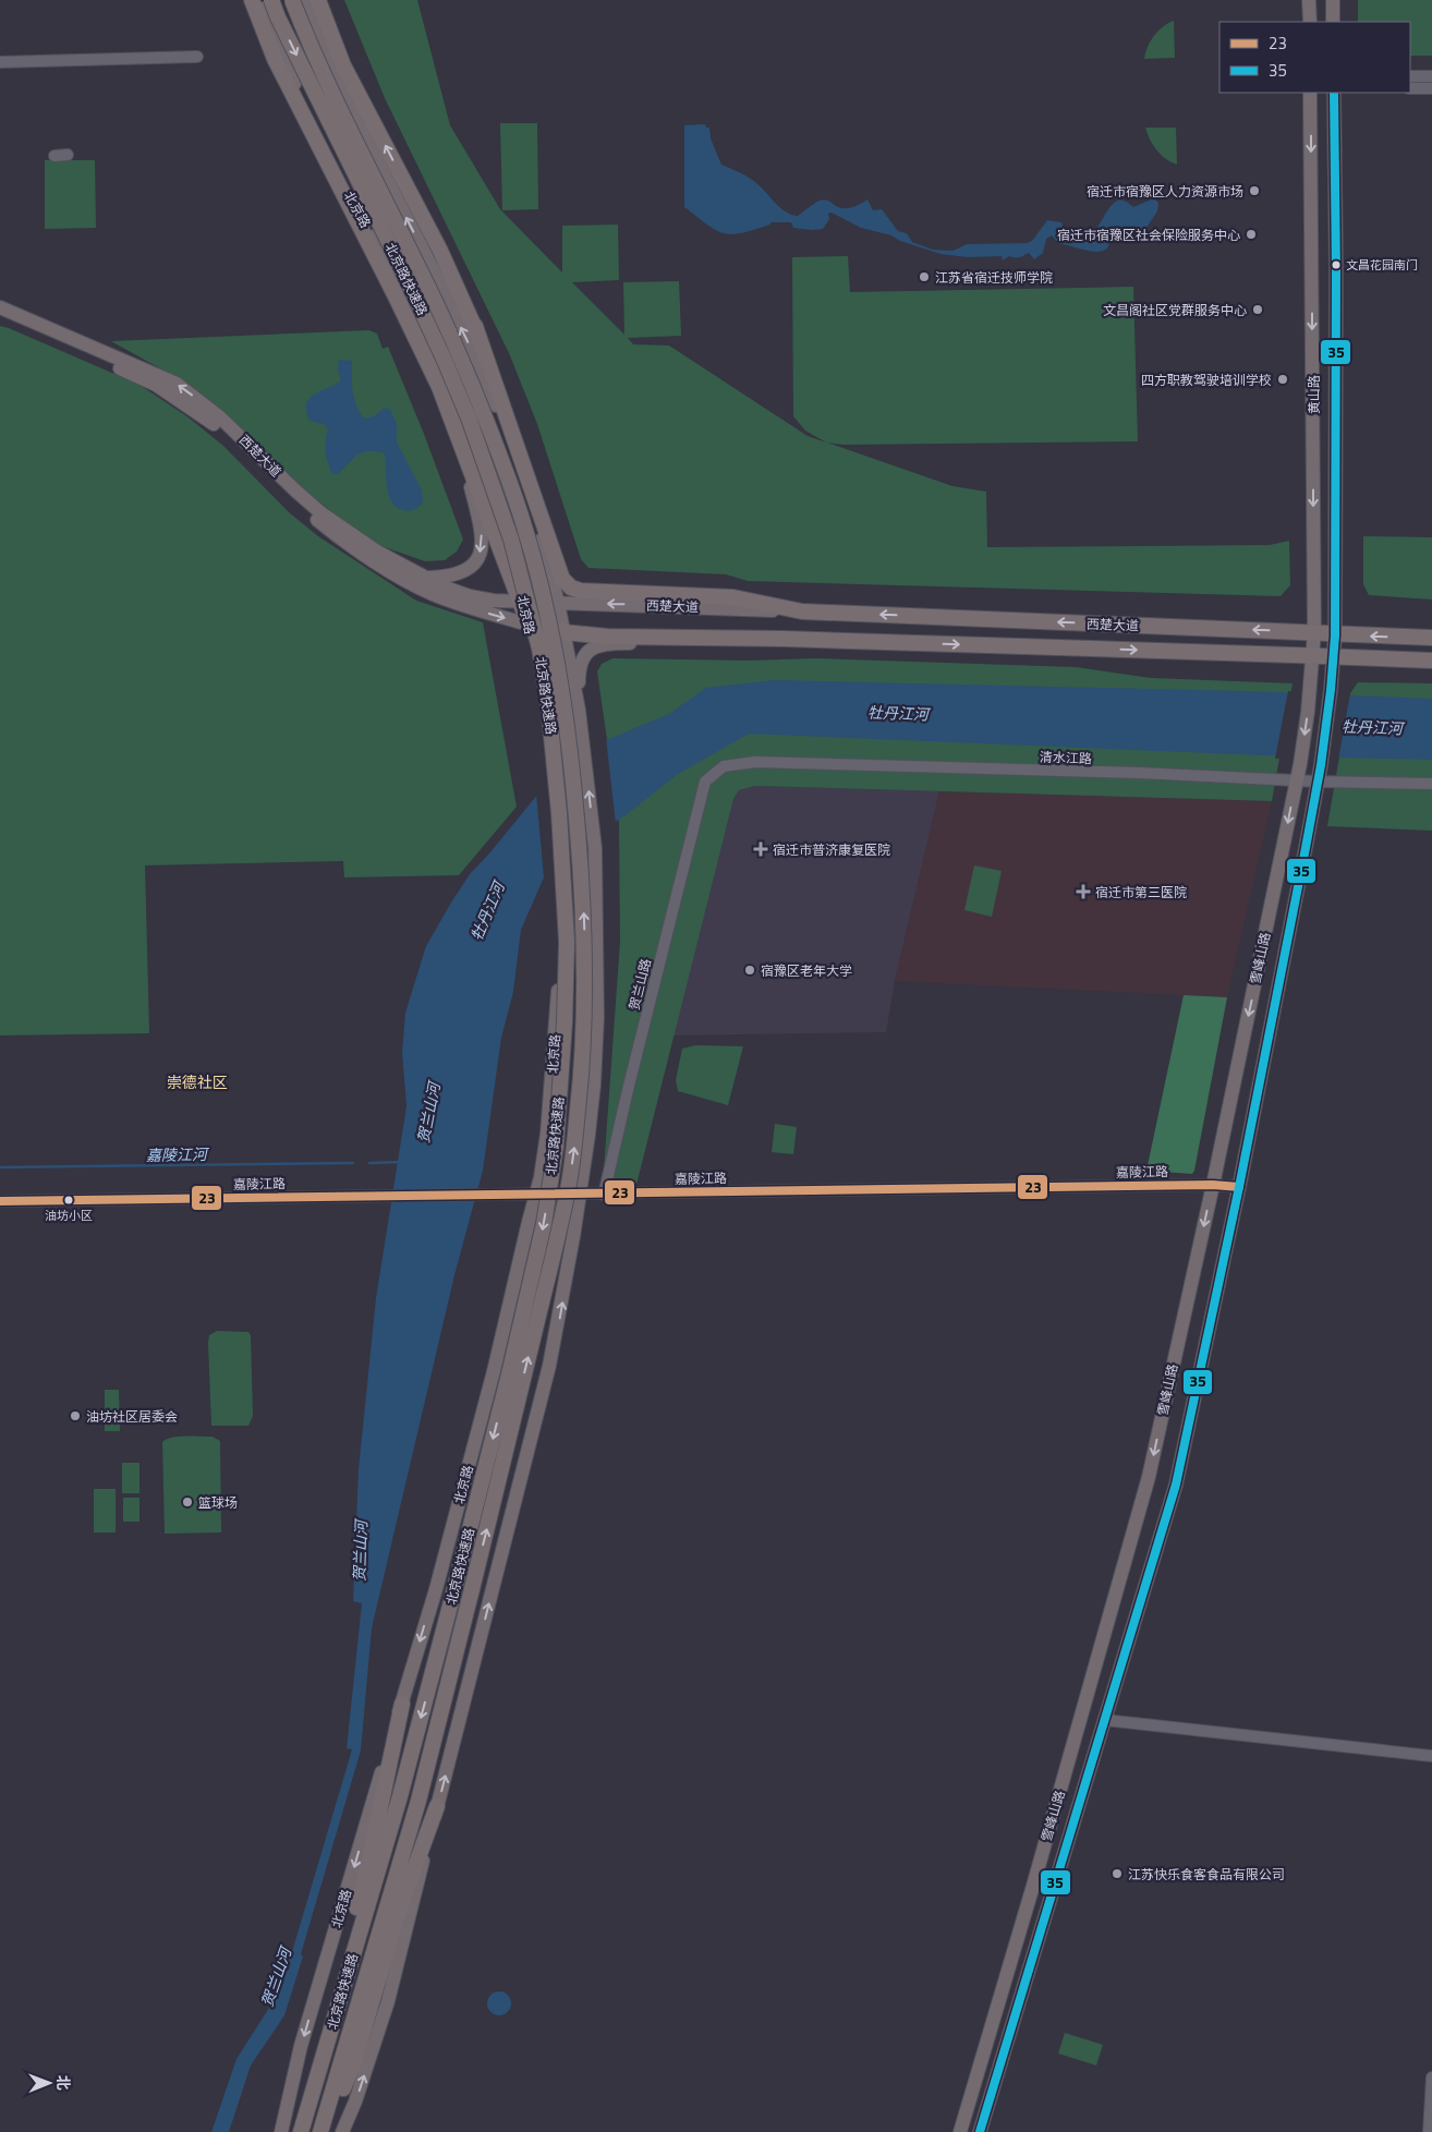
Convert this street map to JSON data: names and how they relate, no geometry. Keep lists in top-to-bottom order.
{
  "streets": {
    "highway": ["北京路快速路", "西楚大道"],
    "main road": ["北京路", "黄山路", "雪峰山路"],
    "street": ["清水江路", "贺兰山路", "嘉陵江路"]
  },
  "crossings": [
    ["北京路", "西楚大道"],
    ["北京路", "嘉陵江路"],
    ["黄山路", "西楚大道"],
    ["黄山路", "雪峰山路"],
    ["西楚大道", "雪峰山路"],
    ["清水江路", "雪峰山路"],
    ["清水江路", "贺兰山路"],
    ["雪峰山路", "嘉陵江路"],
    ["贺兰山路", "嘉陵江路"]
  ],
  "districts": ["崇德社区"],
  "water": ["牡丹江河", "贺兰山河", "嘉陵江河"],
  "places": {
    "other": [
      "宿迁市宿豫区人力资源市场",
      "宿迁市宿豫区社会保险服务中心",
      "文昌花园南门",
      "江苏省宿迁技师学院",
      "文昌阁社区党群服务中心",
      "四方职教驾驶培训学校",
      "宿豫区老年大学",
      "油坊小区",
      "油坊社区居委会",
      "篮球场",
      "江苏快乐食客食品有限公司"
    ],
    "health": ["宿迁市普济康复医院", "宿迁市第三医院"]
  },
  "lines": ["transit line 35", "transit line 23"],
  "legend": ["23", "35"],
  "north": "right"
}
